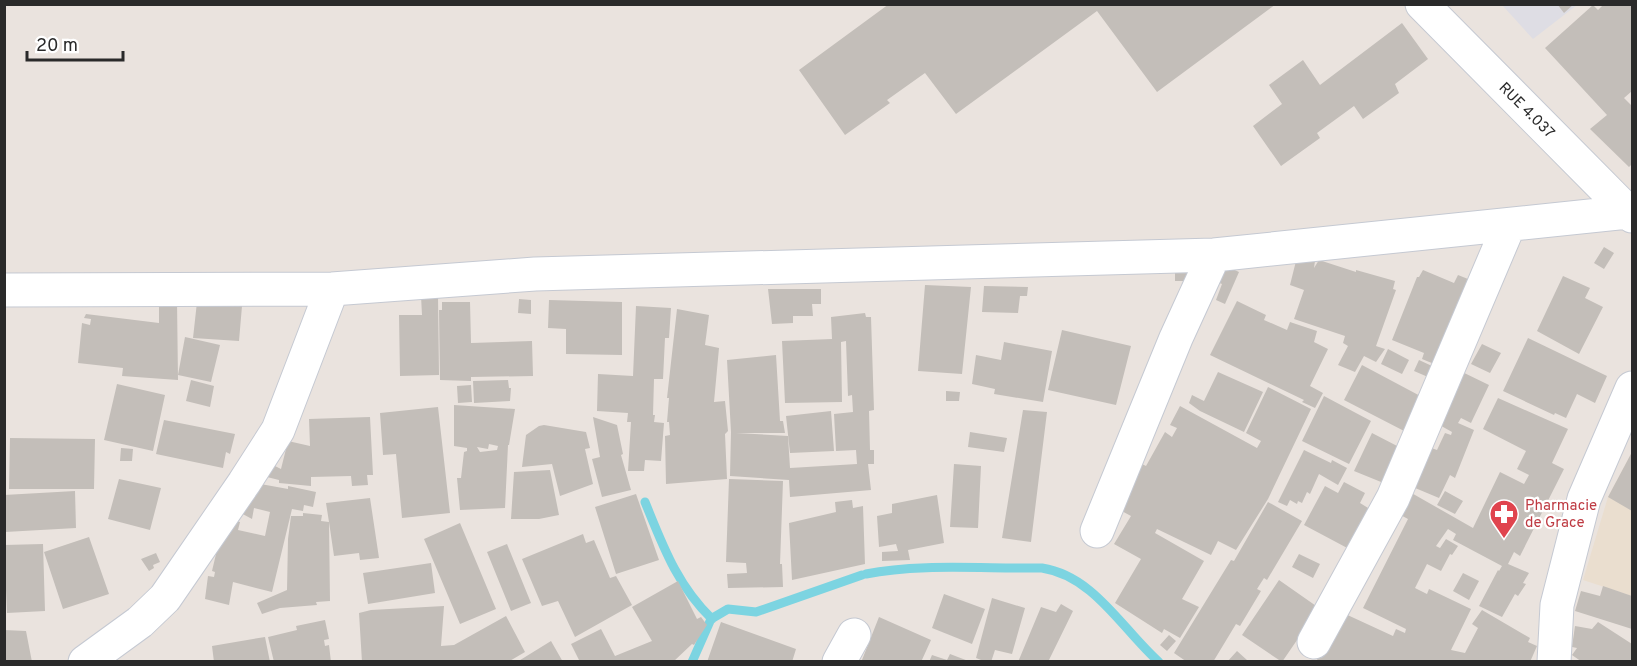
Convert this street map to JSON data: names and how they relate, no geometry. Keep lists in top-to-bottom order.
{
  "streets": {
    "street": ["RUE 4.037"]
  },
  "places": {
    "pharmacy": ["Pharmacie de Grace"]
  },
  "scale_bar": "20 m"
}
